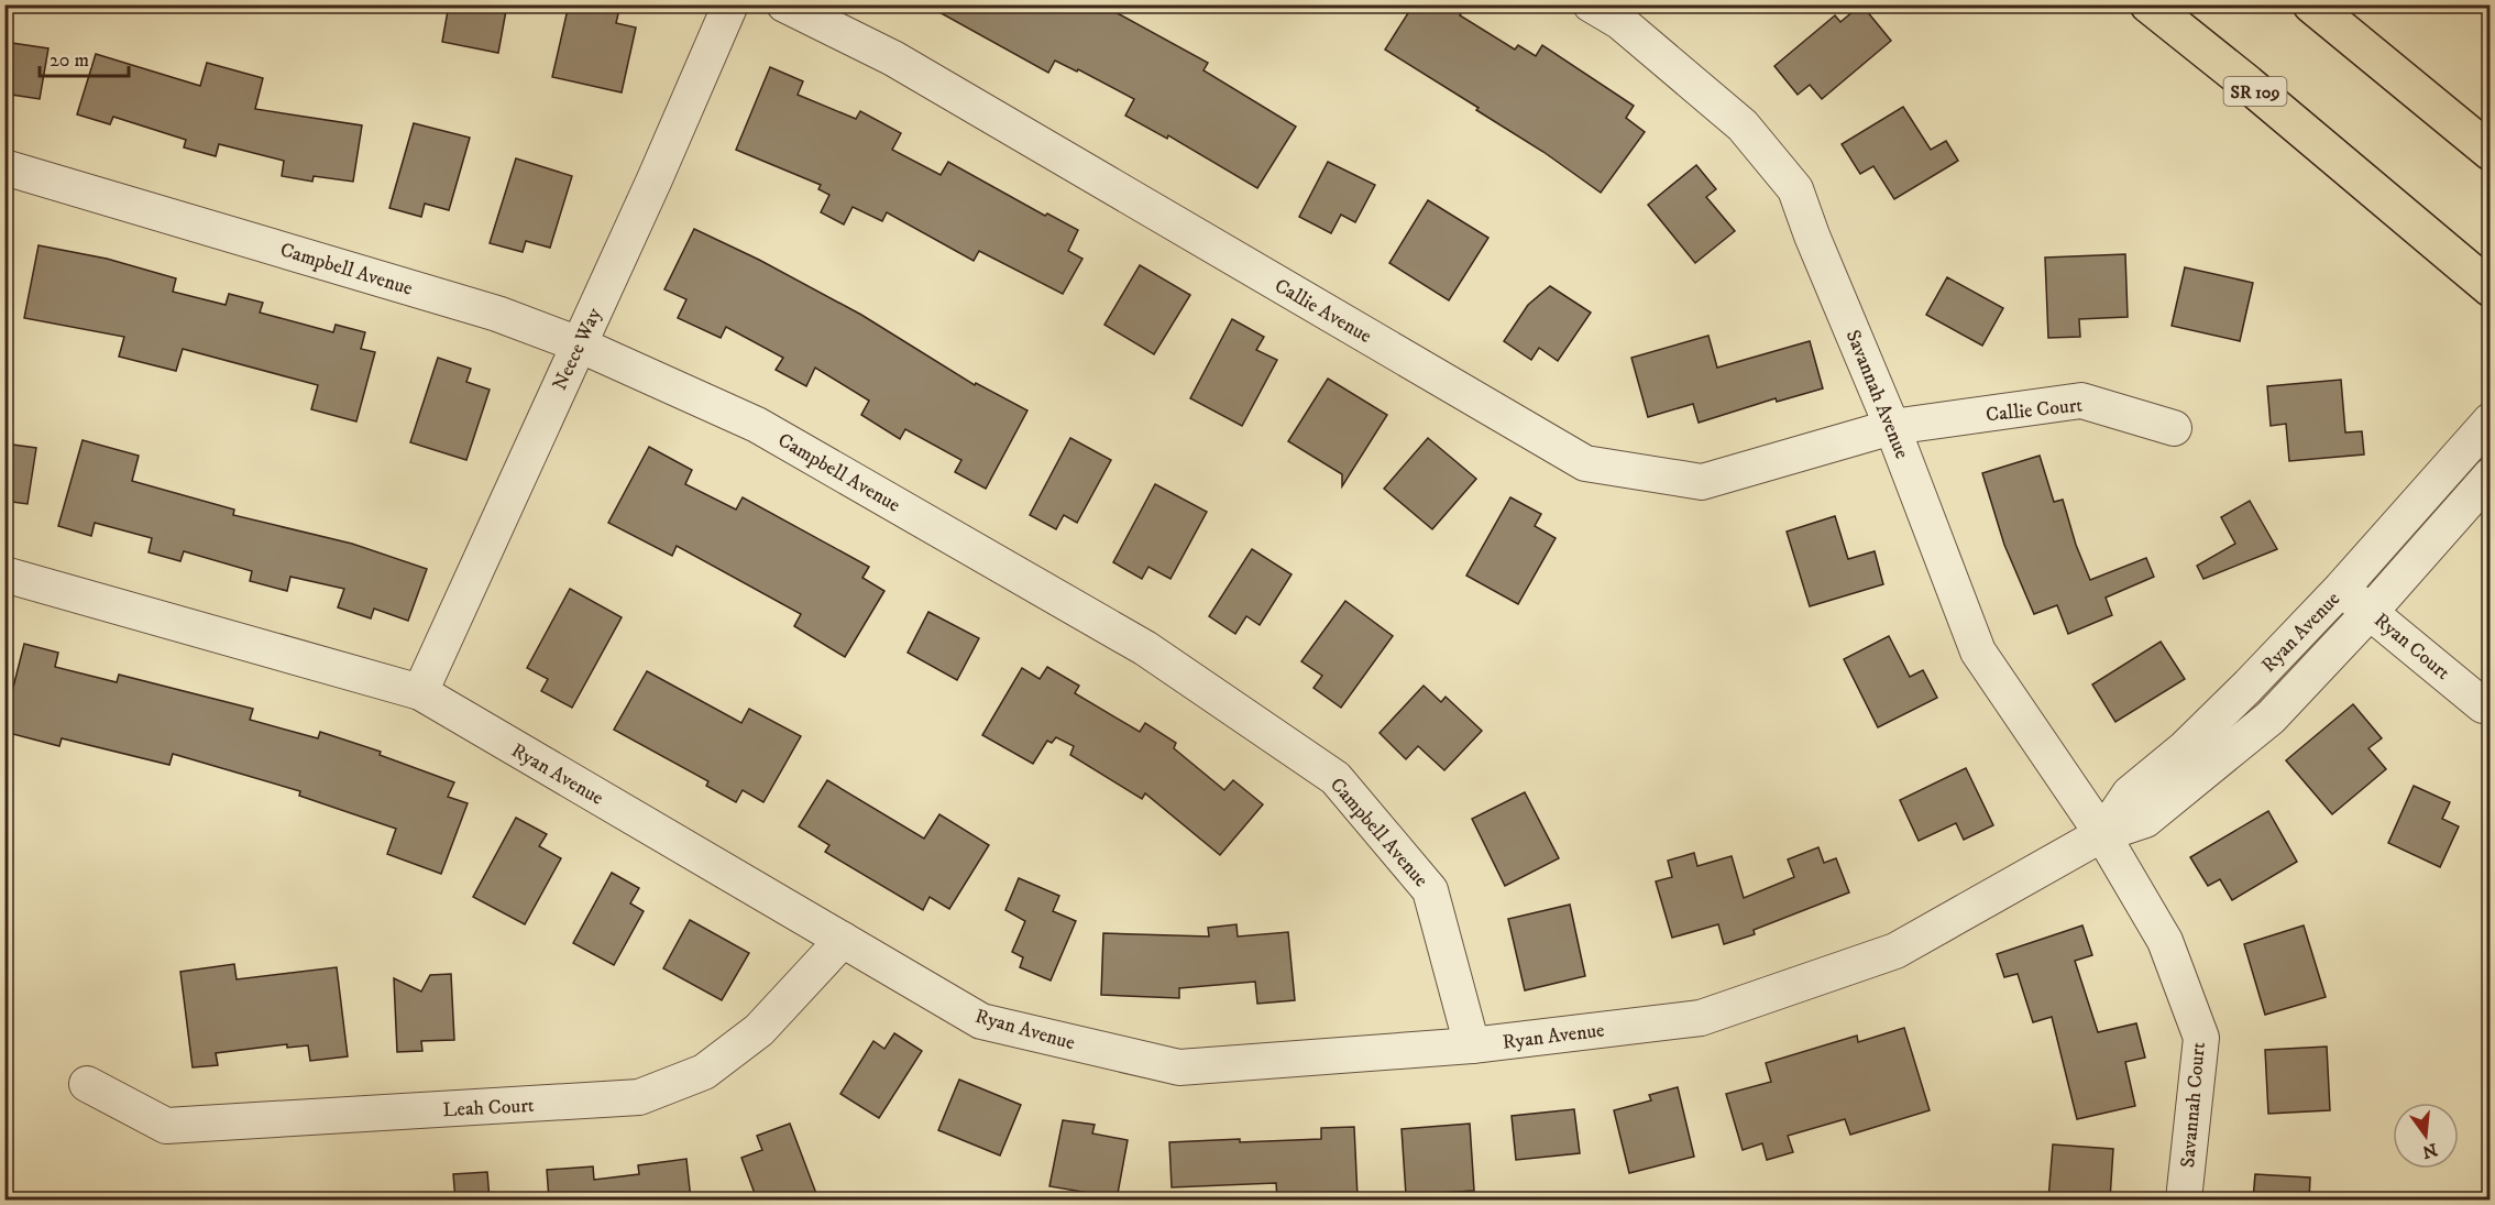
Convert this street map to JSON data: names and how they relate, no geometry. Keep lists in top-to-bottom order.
{
  "streets": {
    "highway": ["SR 109"],
    "street": [
      "Campbell Avenue",
      "Callie Avenue",
      "Neece Way",
      "Savannah Avenue",
      "Callie Court",
      "Ryan Avenue",
      "Ryan Court",
      "Savannah Court",
      "Leah Court"
    ]
  },
  "crossings": [
    ["Campbell Avenue", "Neece Way"],
    ["Campbell Avenue", "Ryan Avenue"],
    ["Callie Avenue", "Savannah Avenue"],
    ["Callie Avenue", "Callie Court"],
    ["Neece Way", "Ryan Avenue"],
    ["Savannah Avenue", "Callie Court"],
    ["Savannah Avenue", "Ryan Avenue"],
    ["Savannah Avenue", "Savannah Court"],
    ["Ryan Avenue", "Ryan Court"],
    ["Ryan Avenue", "Savannah Court"],
    ["Ryan Avenue", "Leah Court"]
  ],
  "scale_bar": "20 m",
  "north": "bottom"
}
